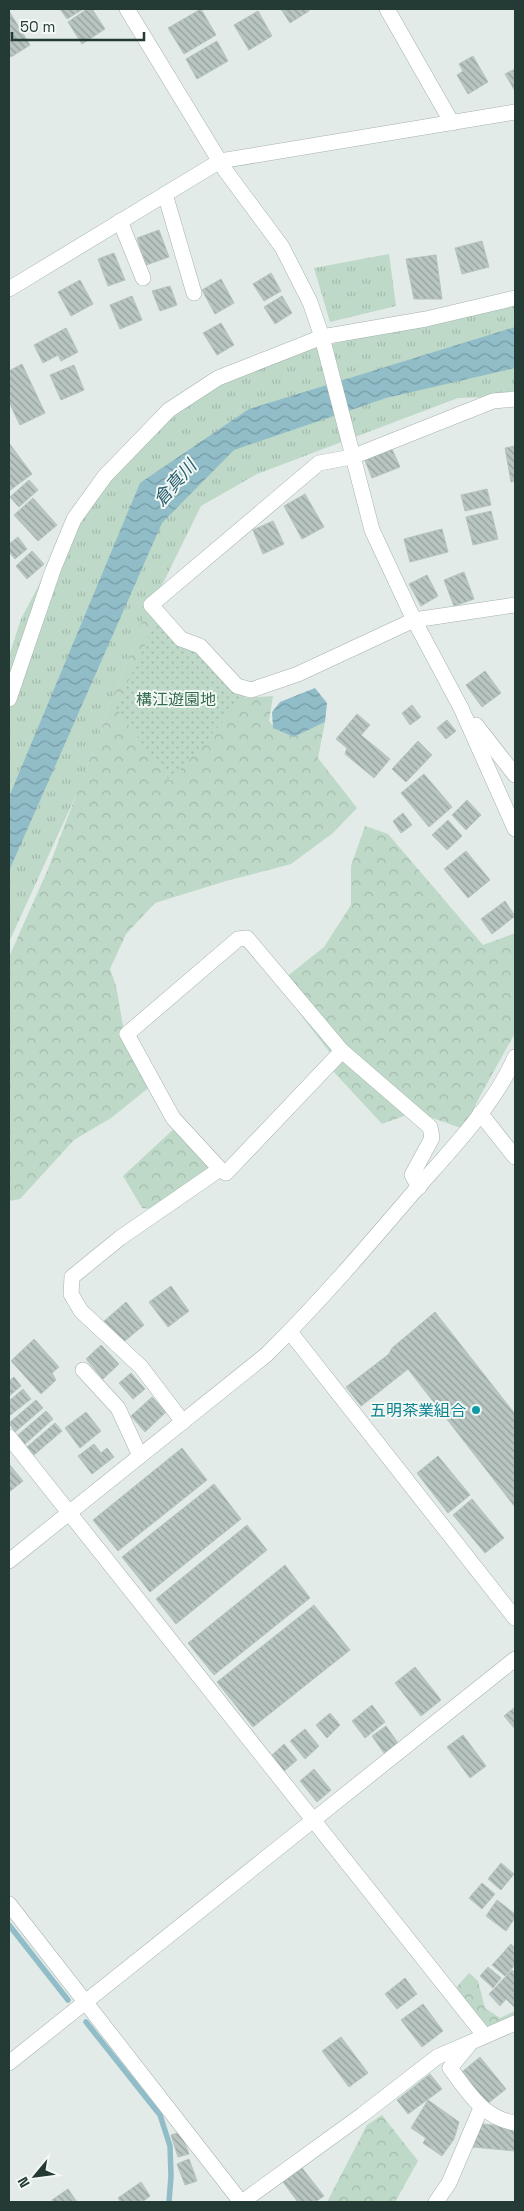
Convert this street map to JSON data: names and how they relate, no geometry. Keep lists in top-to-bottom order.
{
  "water": ["倉真川"],
  "parks": ["構江遊園地"],
  "places": ["五明茶業組合"],
  "scale_bar": "50 m",
  "north": "bottom left"
}
